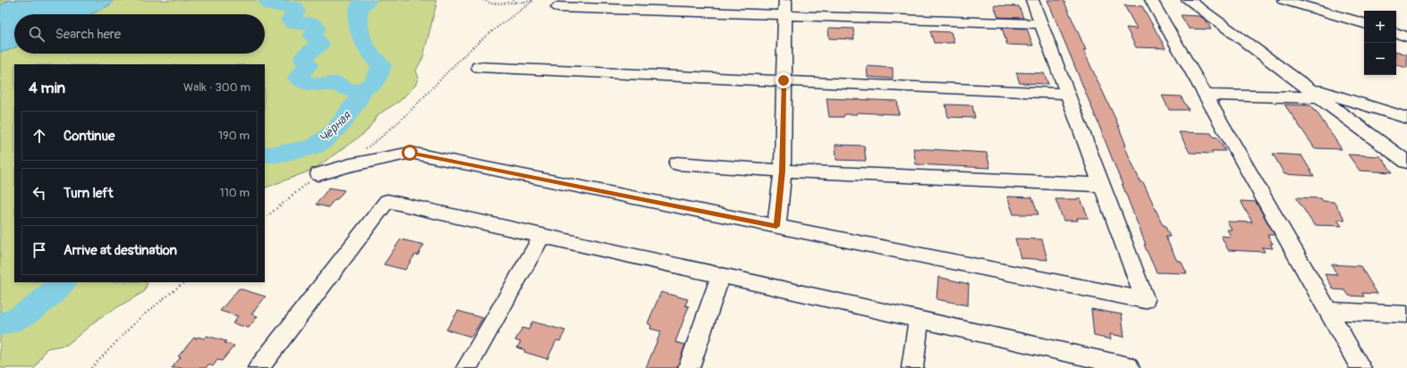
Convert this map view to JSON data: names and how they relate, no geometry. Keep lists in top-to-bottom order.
{
  "water": ["Чёрная"],
  "page": {
    "map_buttons": ["+", "−"],
    "search": "Search here",
    "heading": ["4 min", "Walk · 300 m"],
    "list": [
      ["Continue", "190 m"],
      ["Turn left", "110 m"],
      "Arrive at destination"
    ]
  }
}
